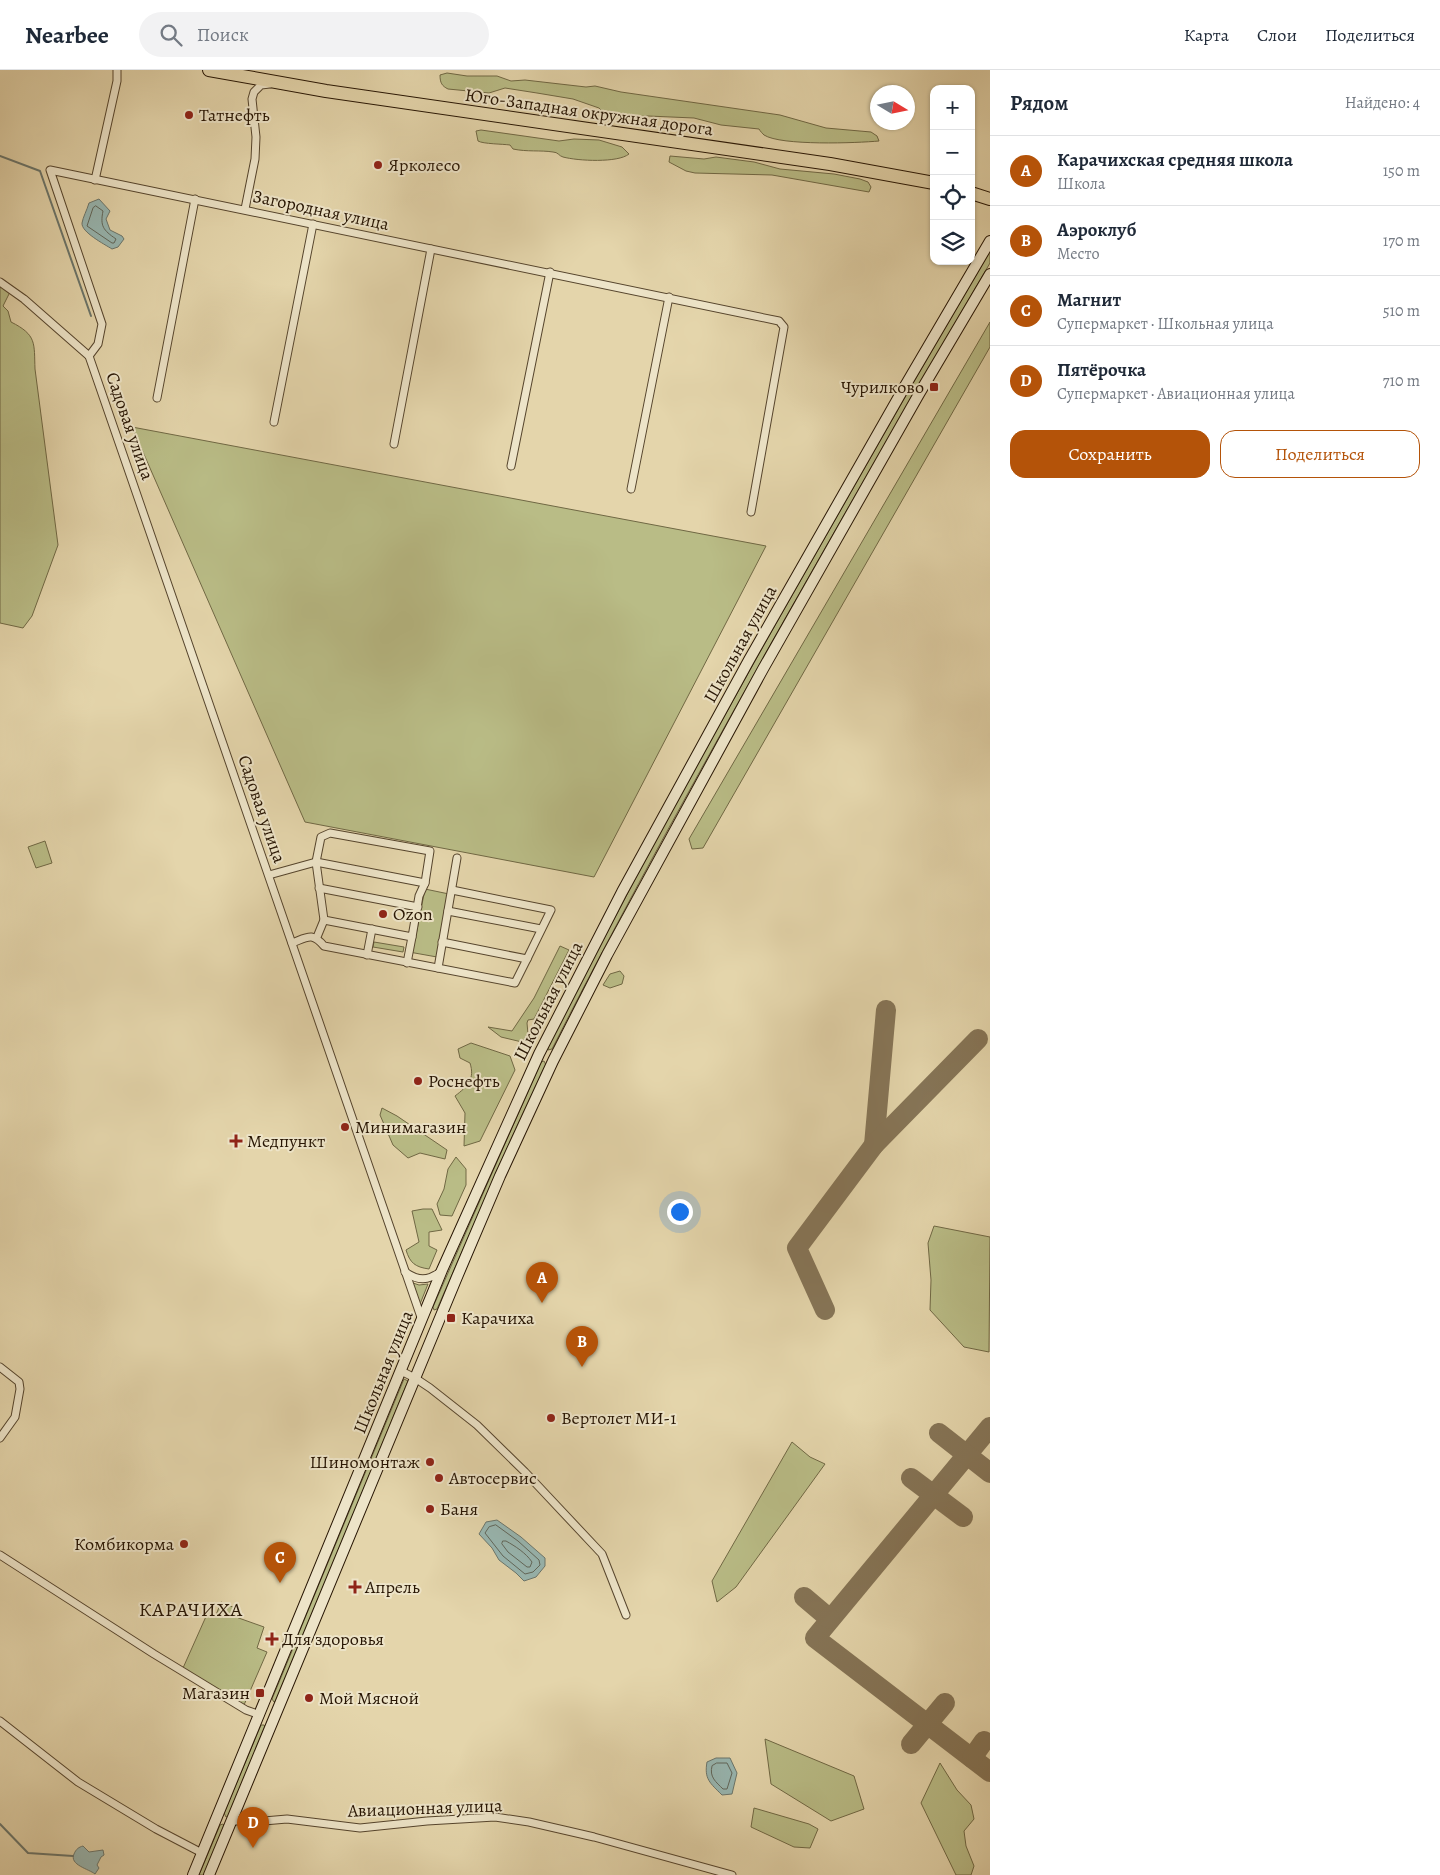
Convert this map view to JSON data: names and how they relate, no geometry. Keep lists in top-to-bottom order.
{
  "streets": {
    "highway": ["Юго-Западная окружная дорога"],
    "main road": ["Школьная улица"],
    "street": ["Загородная улица", "Садовая улица", "Авиационная улица"]
  },
  "crossings": [
    ["Загородная улица", "Садовая улица"],
    ["Садовая улица", "Школьная улица"],
    ["Школьная улица", "Авиационная улица"]
  ],
  "districts": ["КАРАЧИХА"],
  "places": {
    "other": [
      "Татнефть",
      "Ярколесо",
      "Ozon",
      "Роснефть",
      "Минимагазин",
      "Вертолет МИ-1",
      "Шиномонтаж",
      "Автосервис",
      "Баня",
      "Комбикорма",
      "Мой Мясной"
    ],
    "transit": ["Чурилково", "Карачиха", "Магазин"],
    "health": ["Медпункт", "Апрель", "Для здоровья"]
  },
  "north": "right",
  "page": {
    "header": "Nearbee",
    "search": "Поиск",
    "nav": ["Карта", "Слои", "Поделиться"],
    "heading": ["Рядом", "Найдено: 4"],
    "map_buttons": ["+", "−"],
    "list": [
      {
        "mark": "A",
        "name": "Карачихская средняя школа",
        "note": "Школа",
        "value": "150 m"
      },
      {
        "mark": "B",
        "name": "Аэроклуб",
        "note": "Место",
        "value": "170 m"
      },
      {
        "mark": "C",
        "name": "Магнит",
        "note": "Супермаркет · Школьная улица",
        "value": "510 m"
      },
      {
        "mark": "D",
        "name": "Пятёрочка",
        "note": "Супермаркет · Авиационная улица",
        "value": "710 m"
      }
    ],
    "buttons": ["Сохранить", "Поделиться"],
    "pins": [
      "A",
      "B",
      "C",
      "D"
    ]
  }
}
